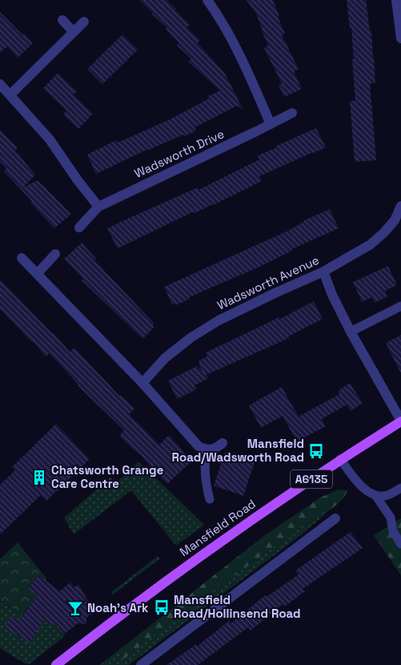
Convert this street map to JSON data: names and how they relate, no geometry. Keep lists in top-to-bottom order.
{
  "streets": {
    "main road": ["A6135", "Mansfield Road"],
    "street": ["Wadsworth Drive", "Wadsworth Avenue"]
  },
  "places": {
    "bus stop": ["Mansfield Road/Wadsworth Road", "Mansfield Road/Hollinsend Road"],
    "building": ["Chatsworth Grange Care Centre"],
    "bar": ["Noah's Ark"]
  }
}
